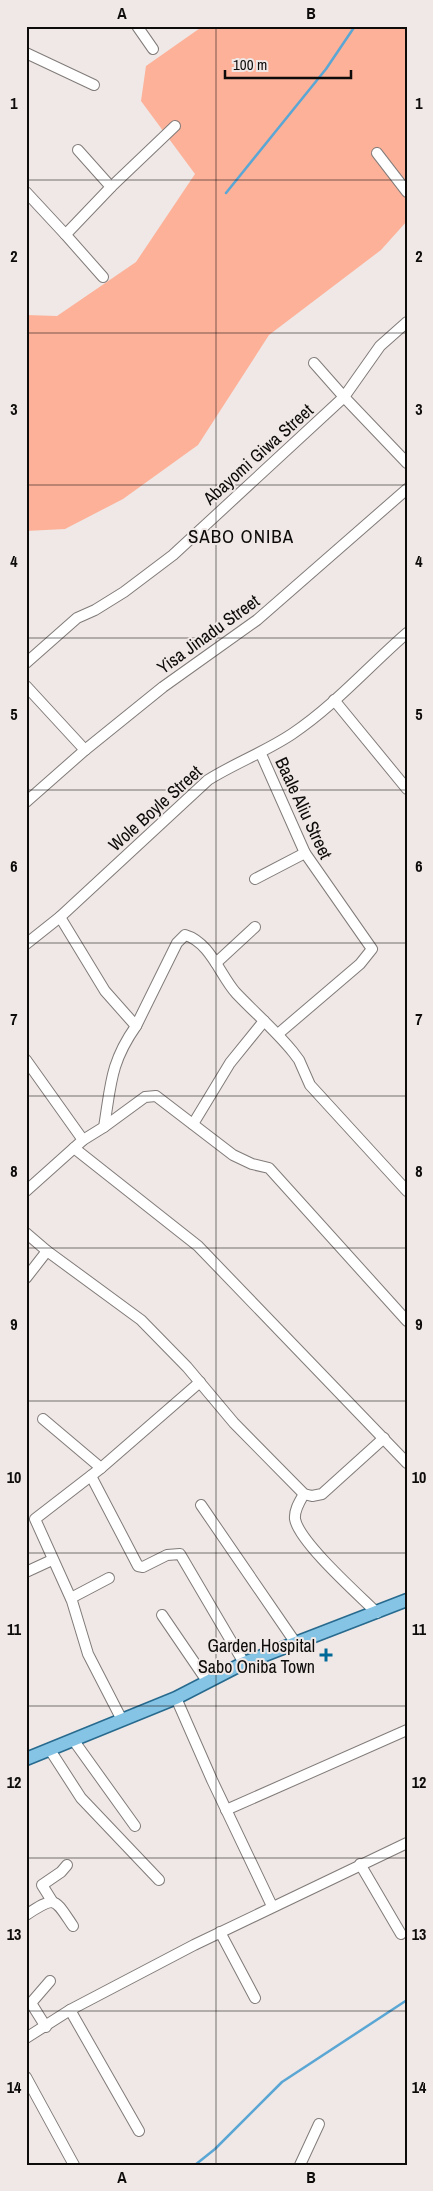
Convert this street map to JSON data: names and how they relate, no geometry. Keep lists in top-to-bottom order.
{
  "streets": {
    "street": [
      "Abayomi Giwa Street",
      "Yisa Jinadu Street",
      "Wole Boyle Street",
      "Baale Aliu Street"
    ]
  },
  "crossings": [
    ["Wole Boyle Street", "Baale Aliu Street"]
  ],
  "districts": ["SABO ONIBA"],
  "places": {
    "health": ["Garden Hospital Sabo Oniba Town"]
  },
  "scale_bar": "100 m",
  "grid": {
    "columns": ["A", "B"],
    "rows": [
      "1",
      "2",
      "3",
      "4",
      "5",
      "6",
      "7",
      "8",
      "9",
      "10",
      "11",
      "12",
      "13",
      "14"
    ]
  }
}
